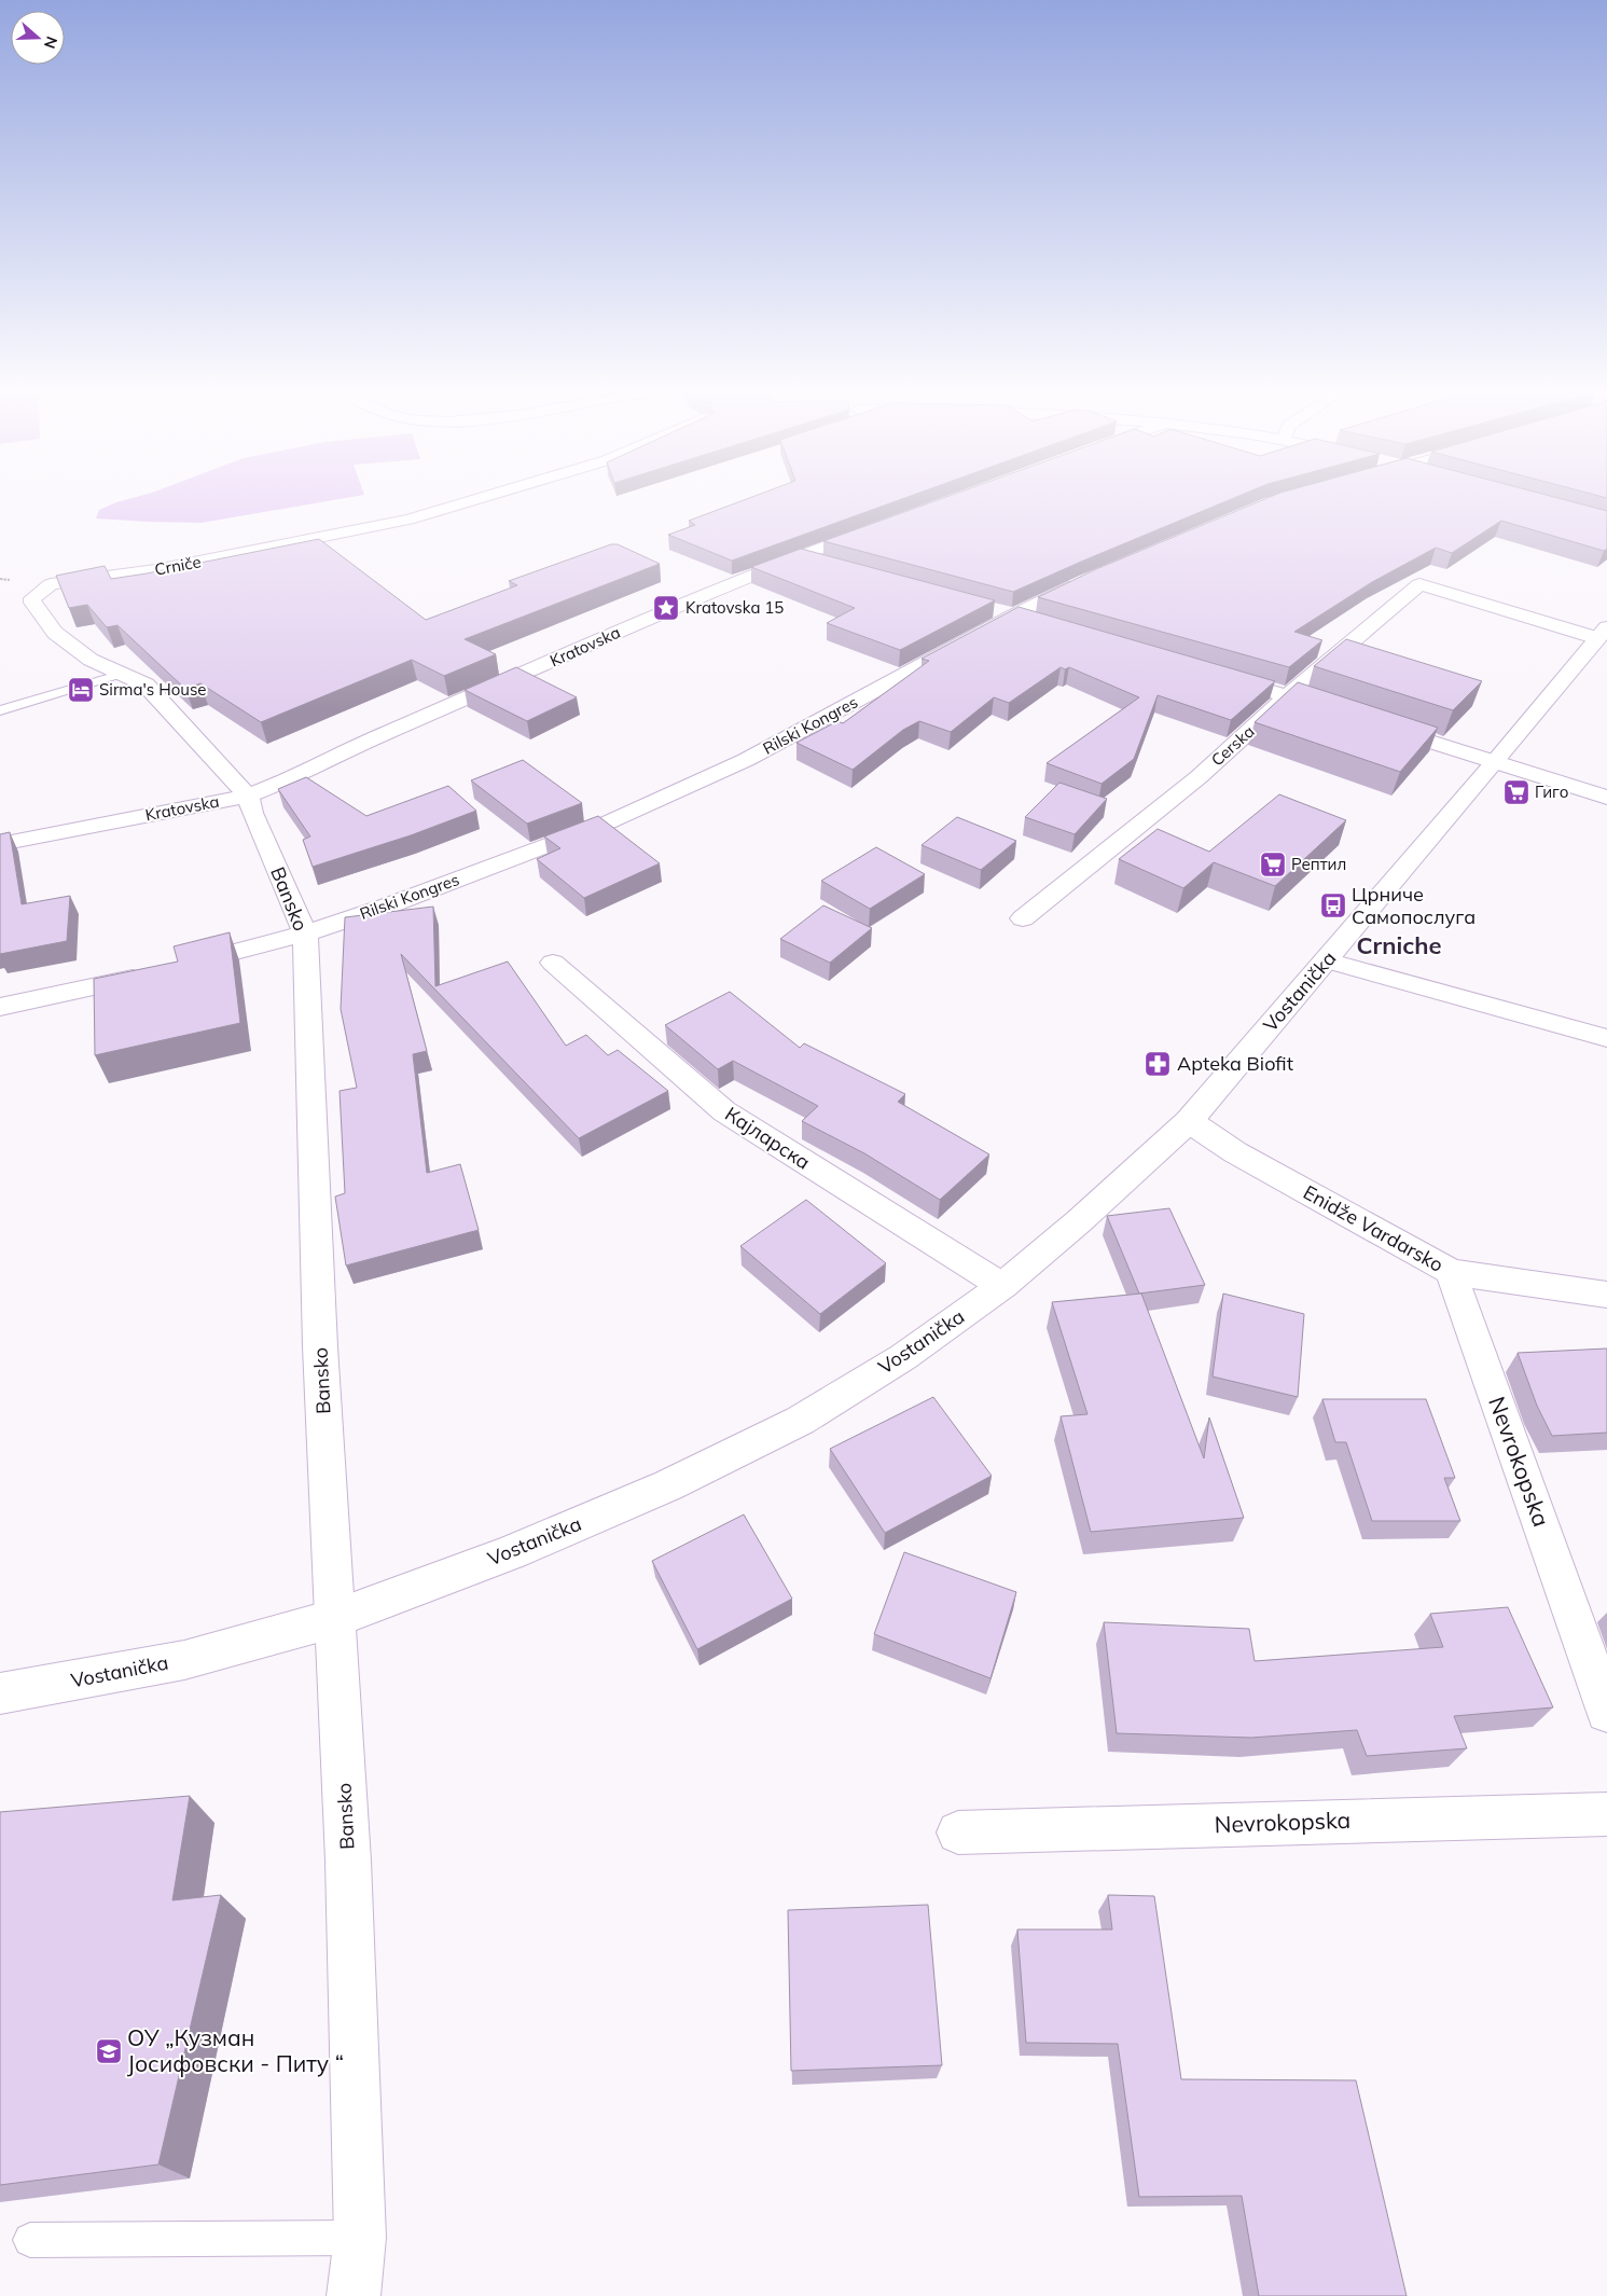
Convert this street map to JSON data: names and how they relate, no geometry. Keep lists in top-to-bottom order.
{
  "streets": {
    "street": [
      "Crniče",
      "Kratovska",
      "Rilski Kongres",
      "Cerska",
      "Bansko",
      "Vostanička",
      "Кајларска",
      "Enidže Vardarsko",
      "Nevrokopska"
    ]
  },
  "crossings": [
    ["Crniče", "Bansko"],
    ["Kratovska", "Bansko"],
    ["Rilski Kongres", "Bansko"],
    ["Cerska", "Vostanička"],
    ["Bansko", "Vostanička"],
    ["Vostanička", "Кајларска"],
    ["Vostanička", "Enidže Vardarsko"],
    ["Enidže Vardarsko", "Nevrokopska"]
  ],
  "districts": ["Crniche"],
  "places": {
    "place": ["Kratovska 15"],
    "hotel": ["Sirma's House"],
    "supermarket": ["Гиго", "Рептил"],
    "bus stop": ["Црниче Самопослуга"],
    "pharmacy": ["Apteka Biofit"],
    "school or university": ["ОУ „Кузман Јосифовски - Питу “"]
  },
  "north": "right"
}
